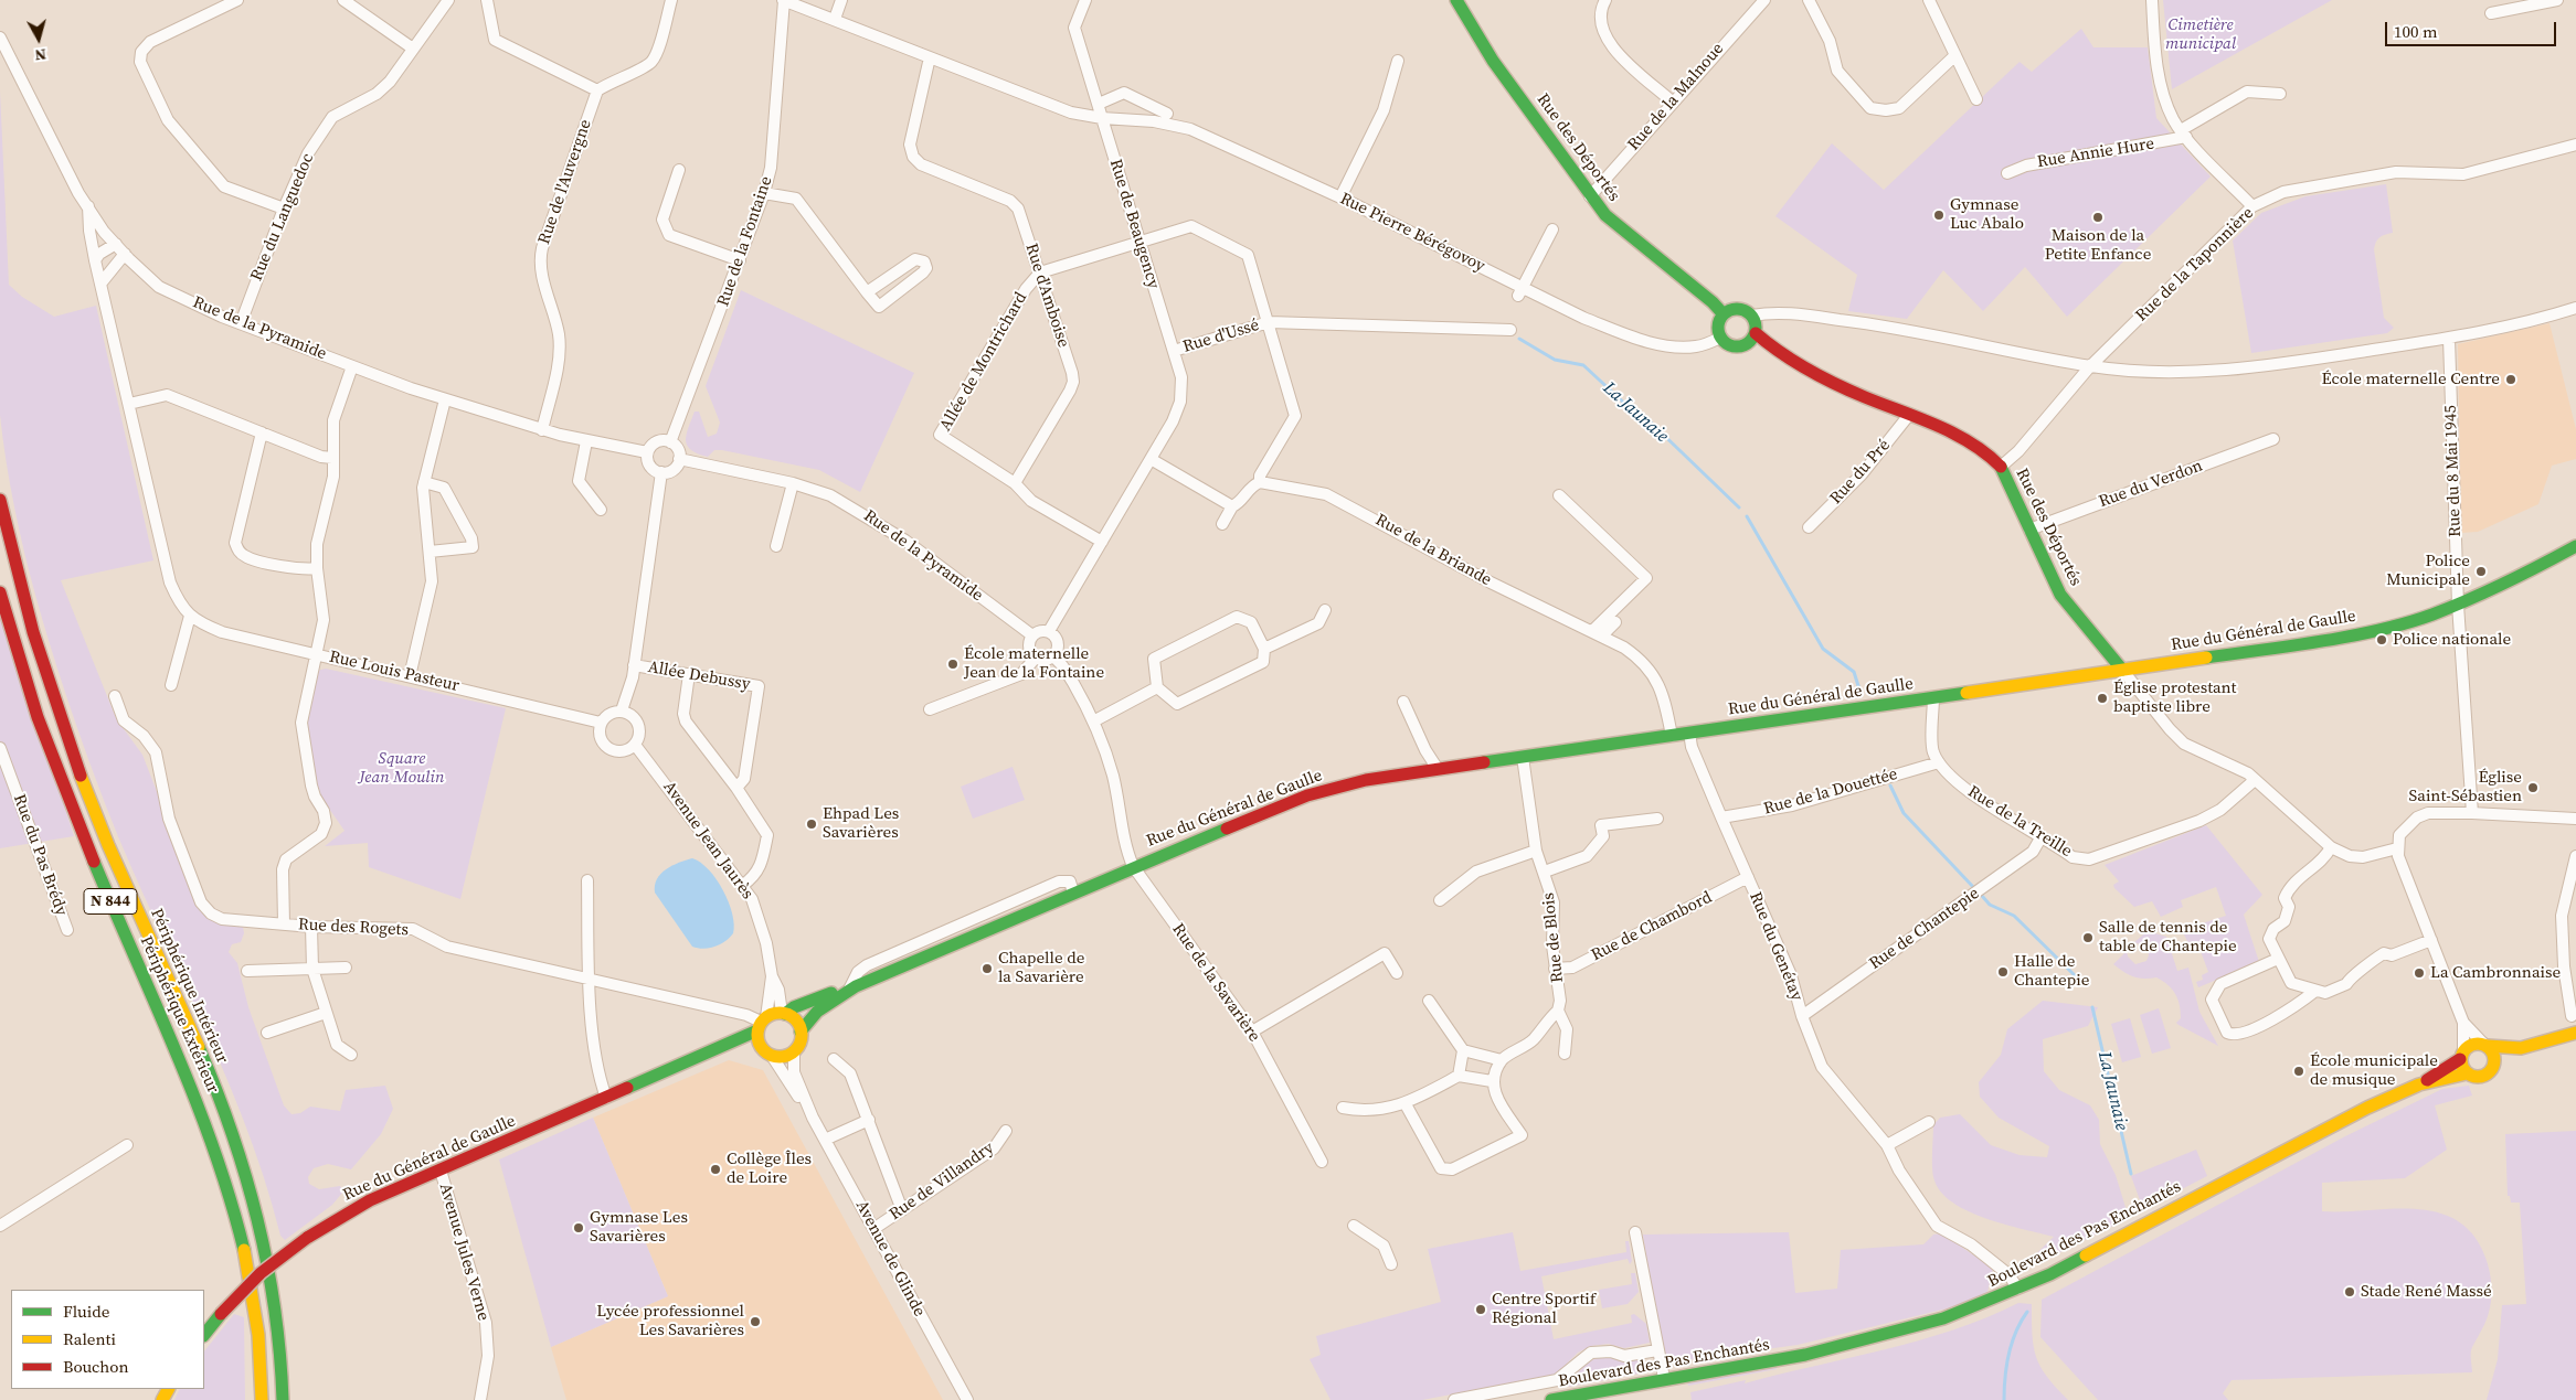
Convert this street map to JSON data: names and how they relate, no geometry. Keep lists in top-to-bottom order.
{
  "streets": {
    "main road": [
      "Rue des Déportés",
      "Rue du Général de Gaulle",
      "N 844",
      "Périphérique Intérieur",
      "Périphérique Extérieur",
      "Boulevard des Pas Enchantés"
    ],
    "street": [
      "Rue de la Malnoue",
      "Rue Annie Hure",
      "Rue de l'Auvergne",
      "Rue du Languedoc",
      "Rue de Beaugency",
      "Rue Pierre Bérégovoy",
      "Rue de la Fontaine",
      "Rue de la Taponnière",
      "Rue d'Amboise",
      "Rue de la Pyramide",
      "Rue d'Ussé",
      "Allée de Montrichard",
      "Rue du 8 Mai 1945",
      "Rue du Pré",
      "Rue du Verdon",
      "Rue de la Briande",
      "Rue Louis Pasteur",
      "Allée Debussy",
      "Rue de la Douettée",
      "Rue de la Treille",
      "Avenue Jean Jaurès",
      "Rue du Pas Brédy",
      "Rue de Chambord",
      "Rue des Rogets",
      "Rue de Chantepie",
      "Rue de Blois",
      "Rue du Genétay",
      "Rue de la Savarière",
      "Rue de Villandry",
      "Avenue Jules Verne",
      "Avenue de Glinde"
    ]
  },
  "crossings": [
    ["Rue de la Malnoue", "Rue des Déportés"],
    ["Rue des Déportés", "Rue Pierre Bérégovoy"],
    ["Rue des Déportés", "Rue de la Taponnière"],
    ["Rue des Déportés", "Rue du Pré"],
    ["Rue des Déportés", "Rue du Verdon"],
    ["Rue des Déportés", "Rue du Général de Gaulle"],
    ["Rue de l'Auvergne", "Rue de la Pyramide"],
    ["Rue du Languedoc", "Rue de la Pyramide"],
    ["Rue de Beaugency", "Rue Pierre Bérégovoy"],
    ["Rue de Beaugency", "Rue de la Pyramide"],
    ["Rue de Beaugency", "Rue d'Ussé"],
    ["Rue de la Fontaine", "Rue de la Pyramide"],
    ["Rue d'Amboise", "Allée de Montrichard"],
    ["Rue de la Pyramide", "Rue Louis Pasteur"],
    ["Rue du 8 Mai 1945", "Rue du Général de Gaulle"],
    ["Rue de la Briande", "Rue du Général de Gaulle"],
    ["Rue du Général de Gaulle", "Rue de la Treille"],
    ["Rue du Général de Gaulle", "Avenue Jean Jaurès"],
    ["Rue du Général de Gaulle", "Rue des Rogets"],
    ["Rue du Général de Gaulle", "Rue de Blois"],
    ["Rue du Général de Gaulle", "Rue du Genétay"],
    ["Rue du Général de Gaulle", "Rue de la Savarière"],
    ["Rue du Général de Gaulle", "Avenue Jules Verne"],
    ["Rue du Général de Gaulle", "Avenue de Glinde"],
    ["Rue Louis Pasteur", "Avenue Jean Jaurès"],
    ["Rue de la Douettée", "Rue de la Treille"],
    ["Rue de la Douettée", "Rue du Genétay"],
    ["Rue de la Treille", "Rue de Chantepie"],
    ["Avenue Jean Jaurès", "Rue des Rogets"],
    ["Avenue Jean Jaurès", "Avenue de Glinde"],
    ["Rue de Chambord", "Rue de Blois"],
    ["Rue de Chambord", "Rue du Genétay"],
    ["Rue des Rogets", "Avenue de Glinde"],
    ["Rue de Chantepie", "Rue du Genétay"],
    ["Rue du Genétay", "Boulevard des Pas Enchantés"],
    ["Rue de Villandry", "Avenue de Glinde"]
  ],
  "water": ["La Jaunaie"],
  "parks": ["Cimetière municipal", "Square Jean Moulin"],
  "places": [
    "Gymnase Luc Abalo",
    "Maison de la Petite Enfance",
    "École maternelle Centre",
    "Police Municipale",
    "Police nationale",
    "École maternelle Jean de la Fontaine",
    "Église protestant baptiste libre",
    "Église Saint-Sébastien",
    "Ehpad Les Savarières",
    "Salle de tennis de table de Chantepie",
    "Chapelle de la Savarière",
    "Halle de Chantepie",
    "La Cambronnaise",
    "École municipale de musique",
    "Collège Îles de Loire",
    "Gymnase Les Savarières",
    "Stade René Massé",
    "Centre Sportif Régional",
    "Lycée professionnel Les Savarières"
  ],
  "legend": ["Fluide", "Ralenti", "Bouchon"],
  "scale_bar": "100 m",
  "north": "bottom"
}
